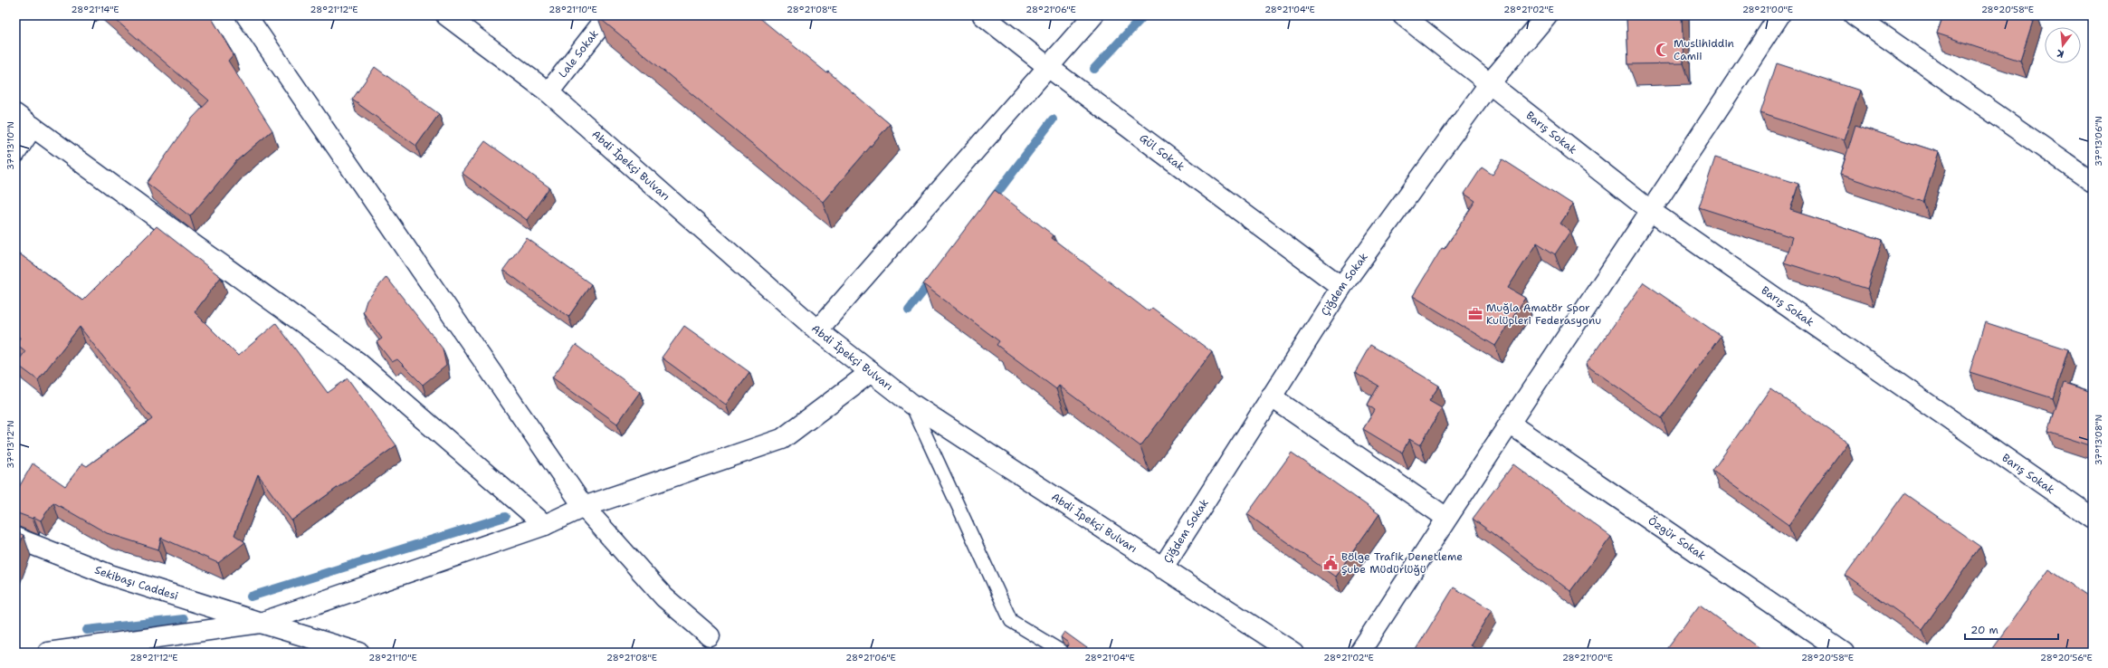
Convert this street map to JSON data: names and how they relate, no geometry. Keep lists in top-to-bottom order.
{
  "streets": {
    "street": [
      "Lale Sokak",
      "Barış Sokak",
      "Gül Sokak",
      "Abdi İpekçi Bulvarı",
      "Çiğdem Sokak",
      "Özgür Sokak",
      "Sekibaşı Caddesi"
    ]
  },
  "crossings": [
    ["Lale Sokak", "Abdi İpekçi Bulvarı"],
    ["Barış Sokak", "Çiğdem Sokak"],
    ["Gül Sokak", "Çiğdem Sokak"],
    ["Abdi İpekçi Bulvarı", "Çiğdem Sokak"]
  ],
  "places": {
    "mosque": ["Muslihiddin Camii"],
    "office": ["Muğla Amatör Spor Kulüpleri Federasyonu"],
    "public building": ["Bölge Trafik Denetleme Şube Müdürlüğü"]
  },
  "scale_bar": "20 m",
  "north": "bottom",
  "coordinates": [
    "28°21'14\"E",
    "28°21'12\"E",
    "28°21'10\"E",
    "28°21'08\"E",
    "28°21'06\"E",
    "28°21'04\"E",
    "28°21'02\"E",
    "28°21'00\"E",
    "28°20'58\"E",
    "37°13'06\"N",
    "37°13'10\"N",
    "37°13'08\"N",
    "37°13'12\"N",
    "28°20'56\"E"
  ]
}
